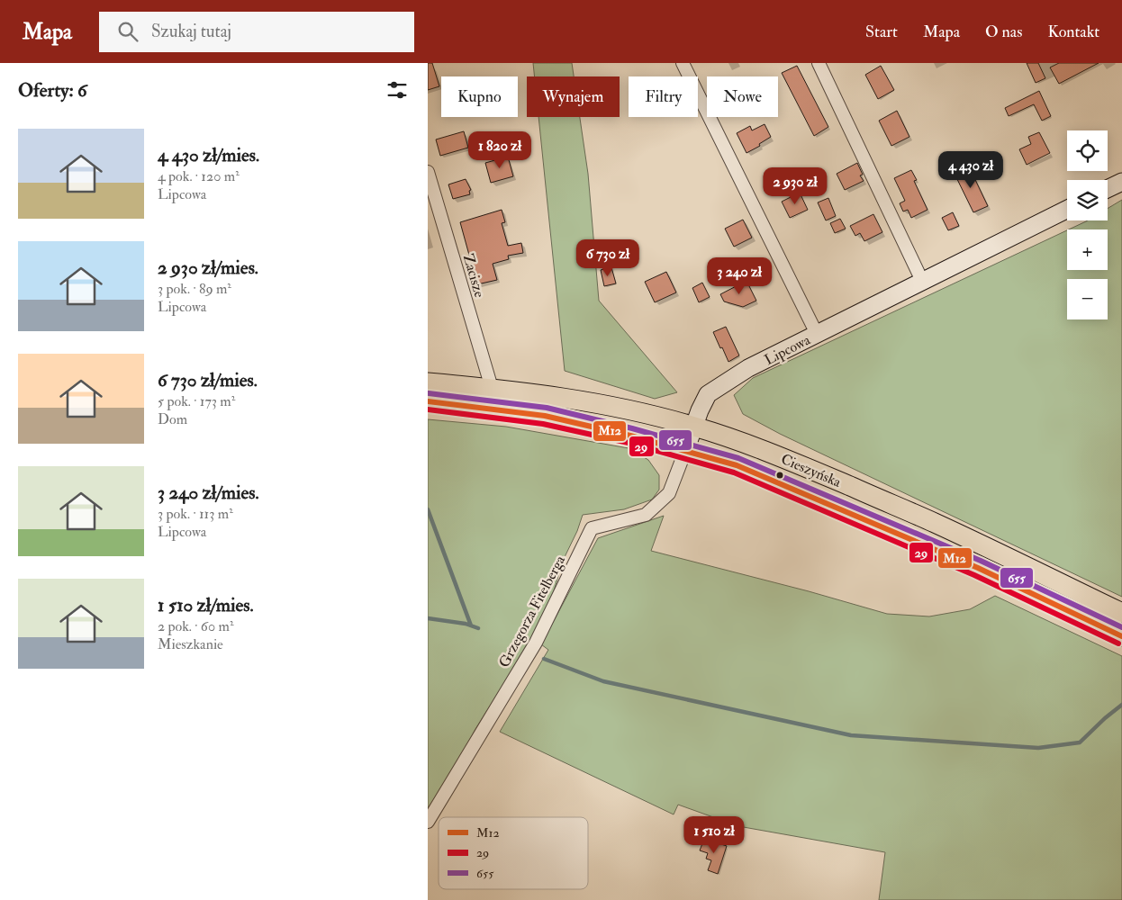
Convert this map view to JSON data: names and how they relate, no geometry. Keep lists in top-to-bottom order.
{
  "streets": {
    "main road": ["Cieszyńska"],
    "street": ["Zacisze", "Lipcowa", "Grzegorza Fitelberga"]
  },
  "crossings": [
    ["Zacisze", "Cieszyńska"],
    ["Lipcowa", "Cieszyńska"],
    ["Lipcowa", "Grzegorza Fitelberga"],
    ["Cieszyńska", "Grzegorza Fitelberga"]
  ],
  "lines": ["transit line 655", "transit line M12", "transit line 29"],
  "legend": ["M12", "29", "655"],
  "page": {
    "header": "Mapa",
    "search": "Szukaj tutaj",
    "nav": [
      "Start",
      "Mapa",
      "O nas",
      "Kontakt"
    ],
    "heading": "Oferty: 6",
    "chip": [
      "Kupno",
      "Wynajem",
      "Filtry",
      "Nowe"
    ],
    "list": [
      {
        "name": "4 430 zł/mies.",
        "note": "4 pok. · 120 m² · Lipcowa"
      },
      {
        "name": "2 930 zł/mies.",
        "note": "3 pok. · 89 m² · Lipcowa"
      },
      {
        "name": "6 730 zł/mies.",
        "note": "5 pok. · 173 m² · Dom"
      },
      {
        "name": "3 240 zł/mies.",
        "note": "3 pok. · 113 m² · Lipcowa"
      },
      {
        "name": "1 510 zł/mies.",
        "note": "2 pok. · 60 m² · Mieszkanie"
      }
    ],
    "map_buttons": ["+", "−"],
    "price": [
      "1 820 zł",
      "4 430 zł",
      "2 930 zł",
      "6 730 zł",
      "3 240 zł",
      "1 510 zł"
    ]
  }
}
